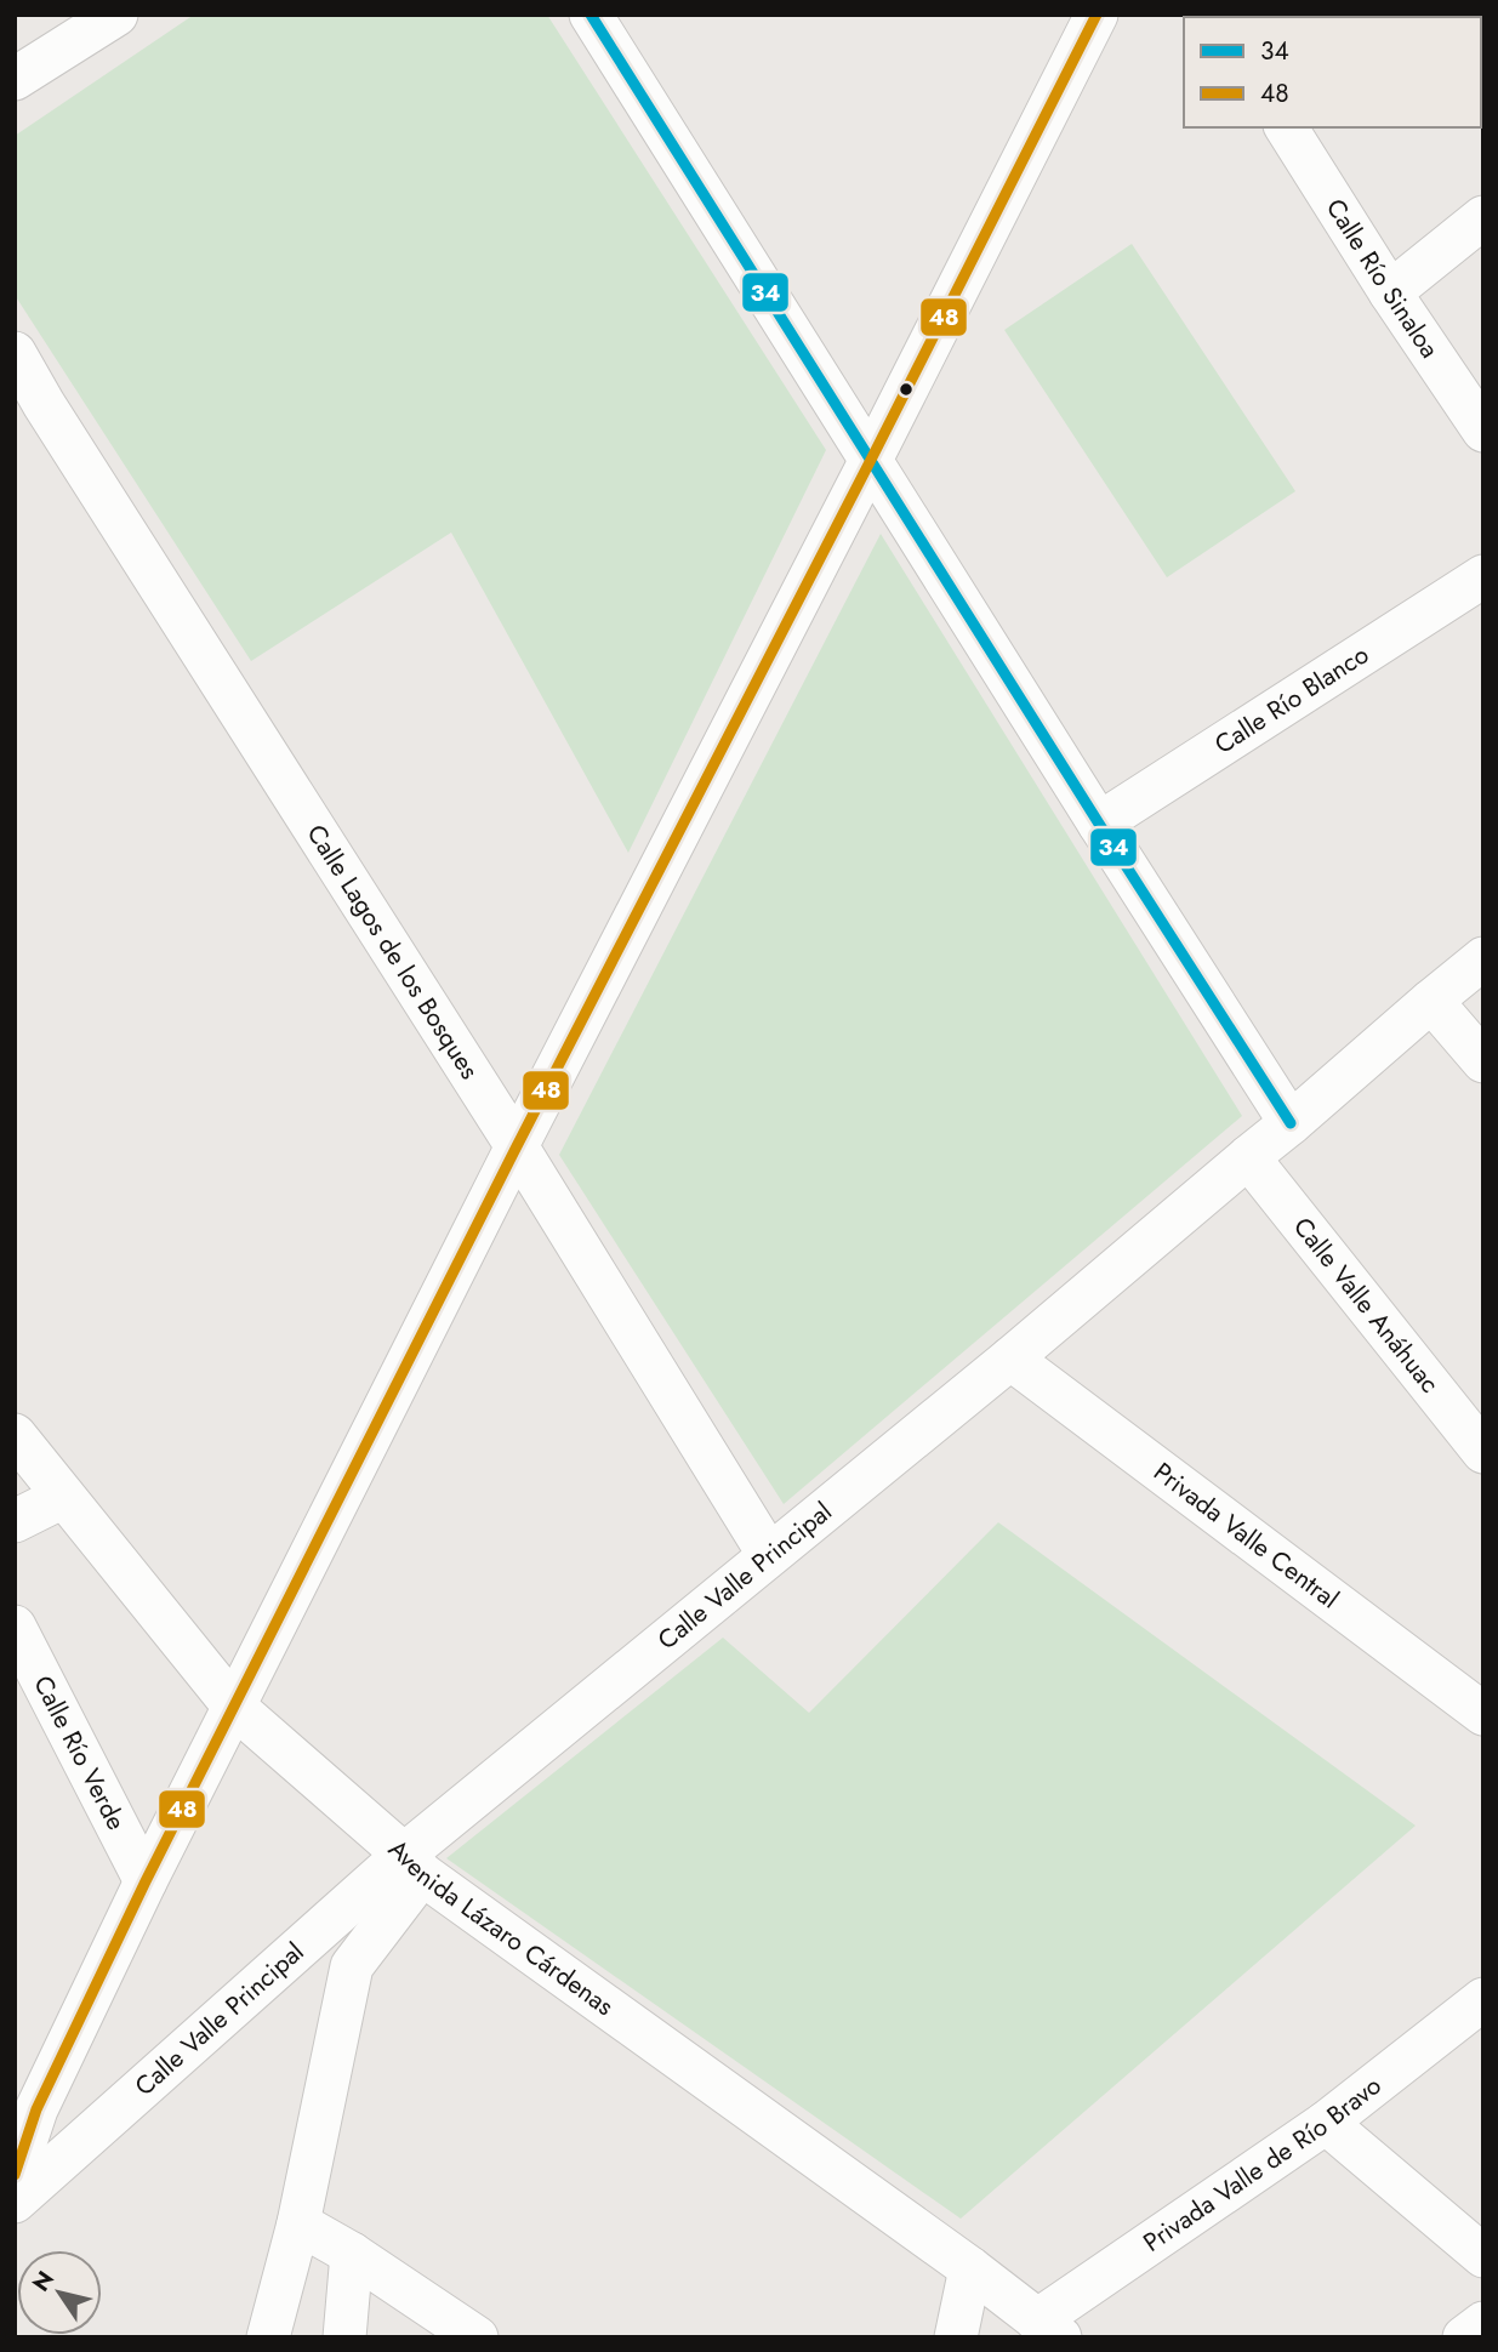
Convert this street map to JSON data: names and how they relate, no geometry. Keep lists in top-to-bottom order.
{
  "streets": {
    "street": [
      "Calle Río Sinaloa",
      "Calle Río Blanco",
      "Calle Lagos de los Bosques",
      "Calle Valle Anáhuac",
      "Privada Valle Central",
      "Calle Valle Principal",
      "Calle Río Verde",
      "Avenida Lázaro Cárdenas",
      "Privada Valle de Río Bravo"
    ]
  },
  "crossings": [
    ["Calle Lagos de los Bosques", "Calle Valle Principal"],
    ["Calle Valle Anáhuac", "Calle Valle Principal"],
    ["Privada Valle Central", "Calle Valle Principal"],
    ["Calle Valle Principal", "Avenida Lázaro Cárdenas"],
    ["Avenida Lázaro Cárdenas", "Privada Valle de Río Bravo"]
  ],
  "lines": ["transit line 34", "transit line 48"],
  "legend": ["34", "48"],
  "north": "top left"
}
